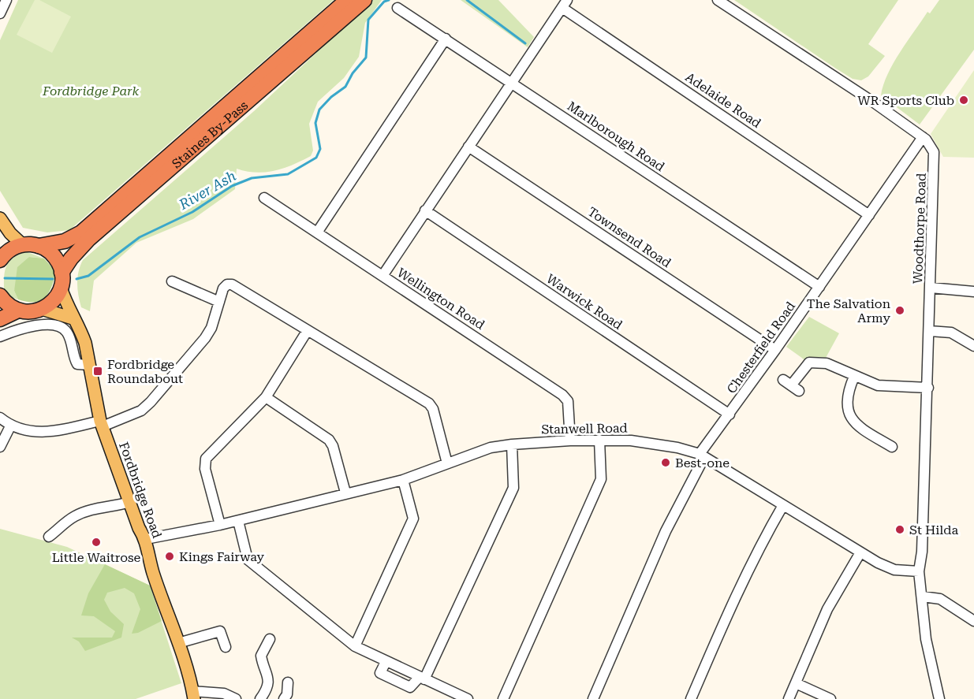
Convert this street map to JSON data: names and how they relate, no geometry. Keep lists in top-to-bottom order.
{
  "streets": {
    "highway": ["Staines By-Pass"],
    "main road": ["Fordbridge Road"],
    "street": [
      "Adelaide Road",
      "Marlborough Road",
      "Woodthorpe Road",
      "Townsend Road",
      "Wellington Road",
      "Warwick Road",
      "Chesterfield Road",
      "Stanwell Road"
    ]
  },
  "crossings": [
    ["Adelaide Road", "Chesterfield Road"],
    ["Marlborough Road", "Chesterfield Road"],
    ["Woodthorpe Road", "Chesterfield Road"],
    ["Woodthorpe Road", "Stanwell Road"],
    ["Townsend Road", "Chesterfield Road"],
    ["Wellington Road", "Stanwell Road"],
    ["Warwick Road", "Chesterfield Road"],
    ["Chesterfield Road", "Stanwell Road"],
    ["Stanwell Road", "Fordbridge Road"]
  ],
  "water": ["River Ash"],
  "parks": ["Fordbridge Park"],
  "places": {
    "other": [
      "WR Sports Club",
      "The Salvation Army",
      "Best-one",
      "St Hilda",
      "Little Waitrose",
      "Kings Fairway"
    ],
    "transit": ["Fordbridge Roundabout"]
  }
}
